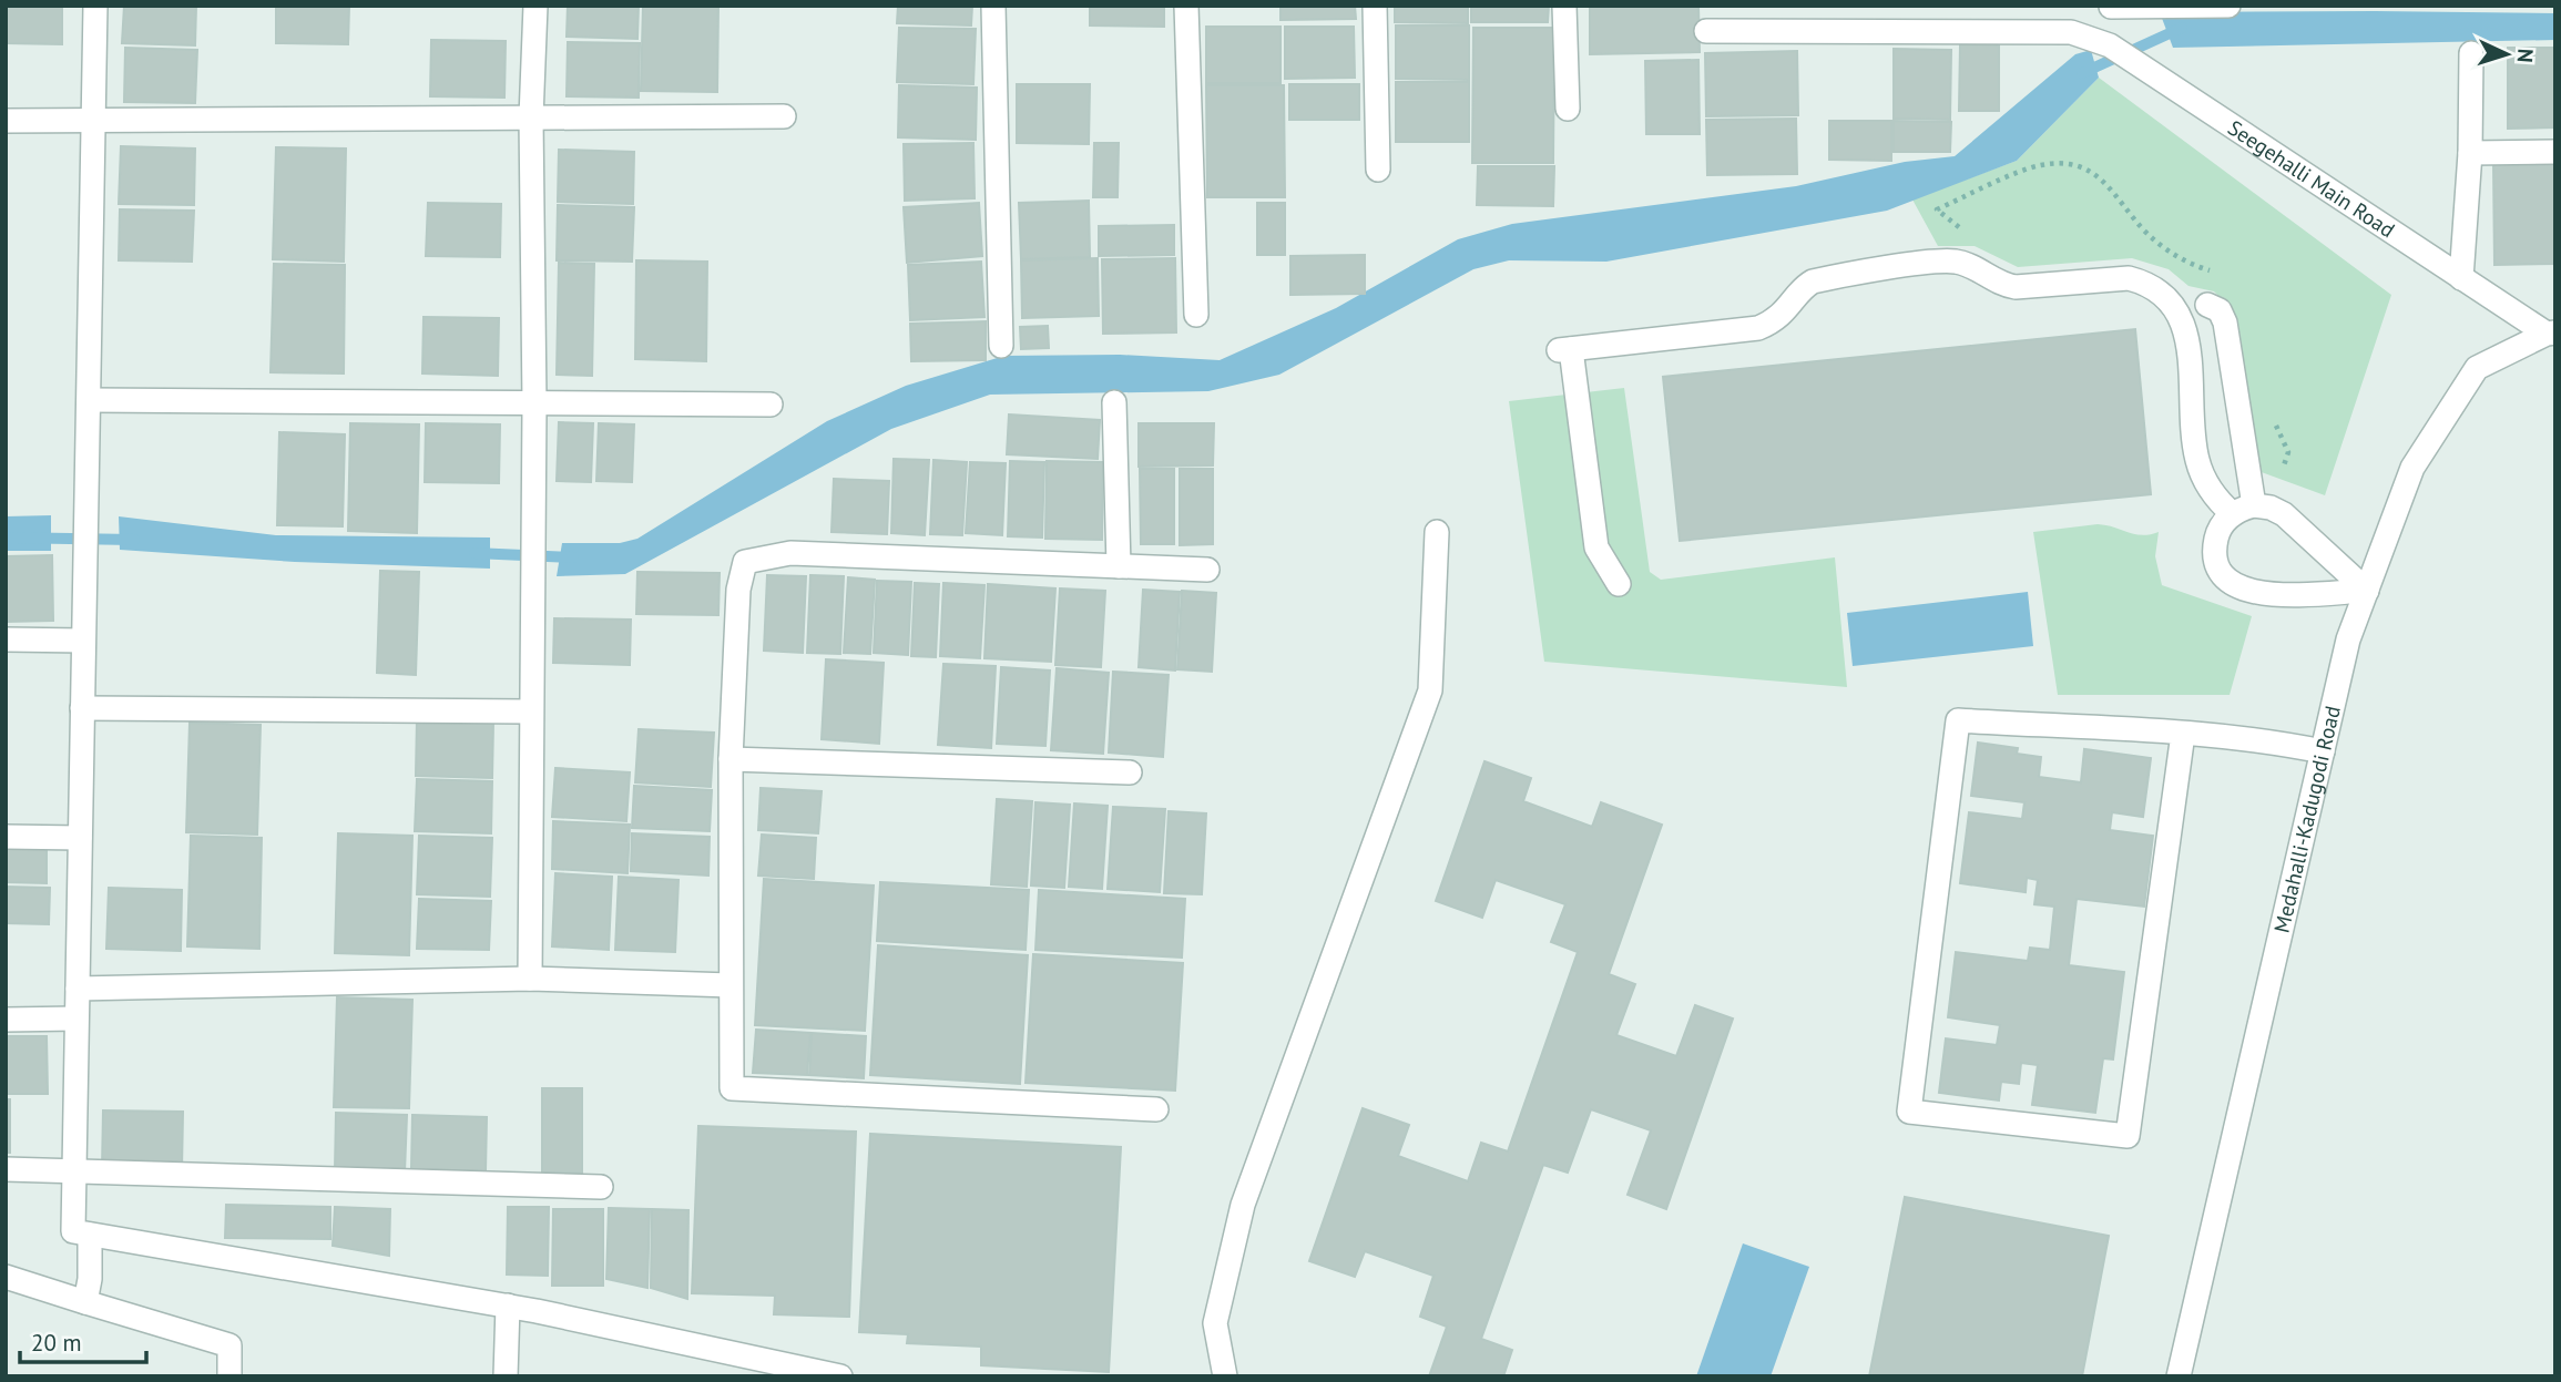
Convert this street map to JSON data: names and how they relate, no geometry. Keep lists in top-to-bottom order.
{
  "streets": {
    "street": ["Seegehalli Main Road", "Medahalli-Kadugodi Road"]
  },
  "crossings": [
    ["Seegehalli Main Road", "Medahalli-Kadugodi Road"]
  ],
  "scale_bar": "20 m",
  "north": "right"
}
